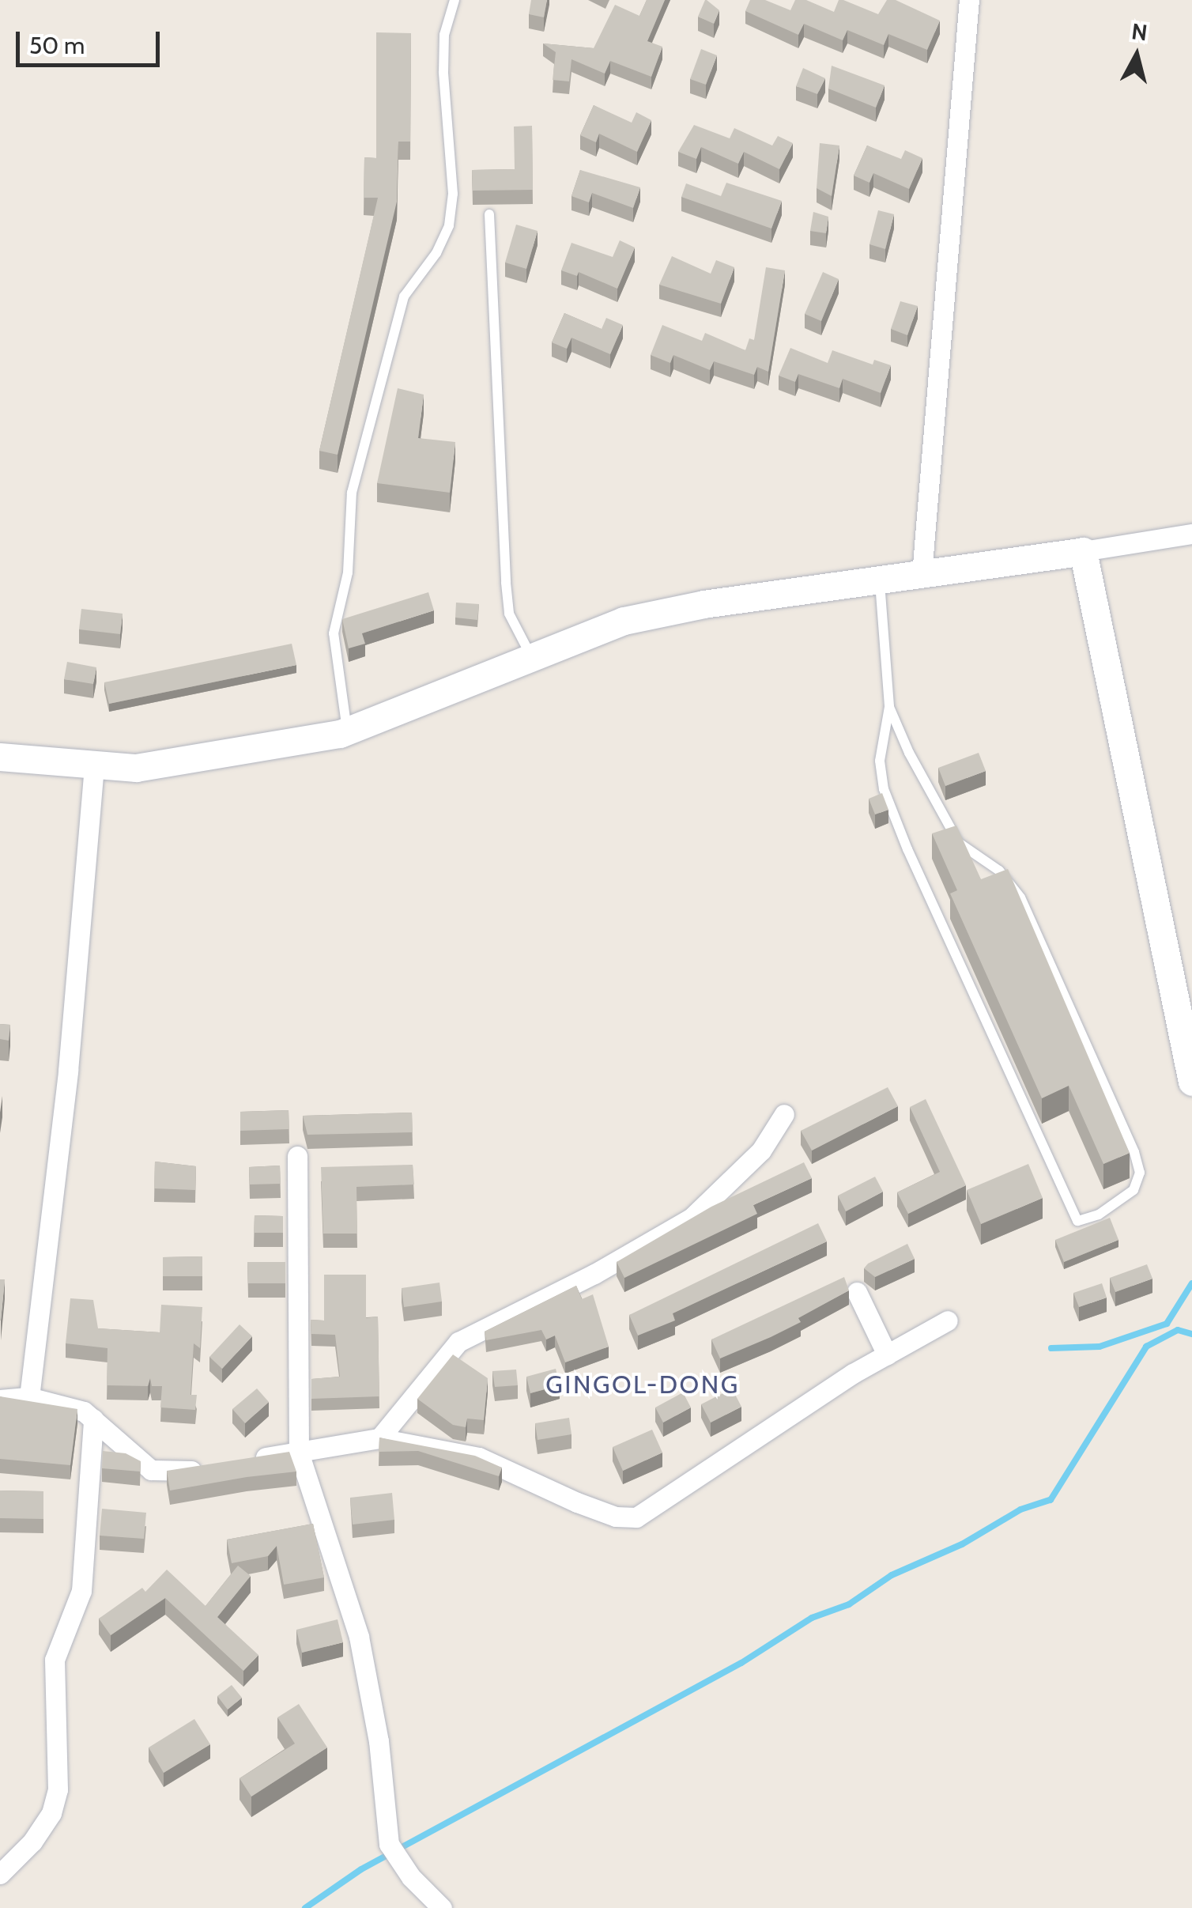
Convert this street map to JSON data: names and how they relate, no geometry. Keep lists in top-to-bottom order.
{
  "districts": ["GINGOL-DONG"],
  "scale_bar": "50 m",
  "north": "top"
}
